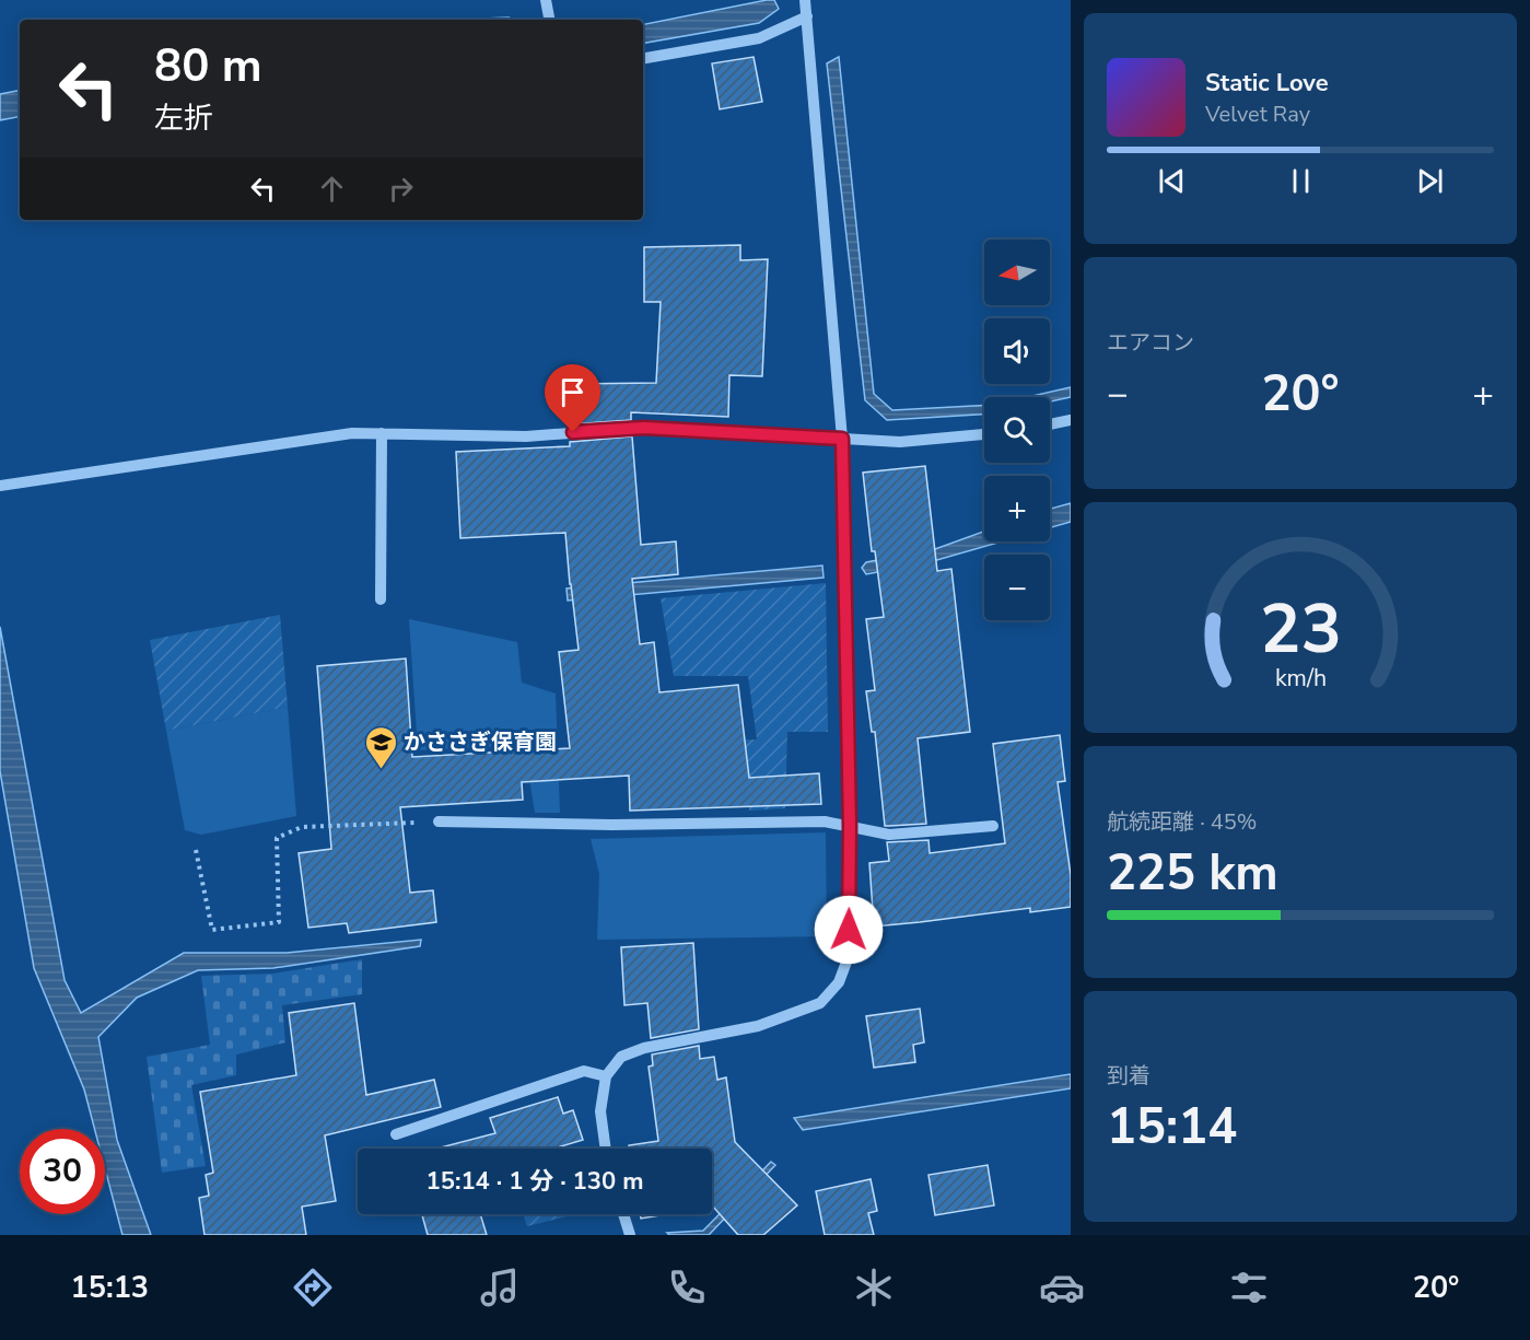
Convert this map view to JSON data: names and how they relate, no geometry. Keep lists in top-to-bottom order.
{
  "places": {
    "school or university": ["かささぎ保育園"]
  },
  "north": "left",
  "page": {
    "turn": ["80 m", "左折"],
    "song": ["Static Love", "Velvet Ray"],
    "map_buttons": ["+", "−"],
    "tile": [
      "エアコン",
      ["航続距離 · 45%", "225 km"],
      ["到着", "15:14"]
    ],
    "heat": ["−", "20°", "+"],
    "limit": "30",
    "trip": "15:14 · 1 分 · 130 m",
    "tabs": ["15:13", "20°"],
    "gauge": ["23", "km/h"]
  }
}
